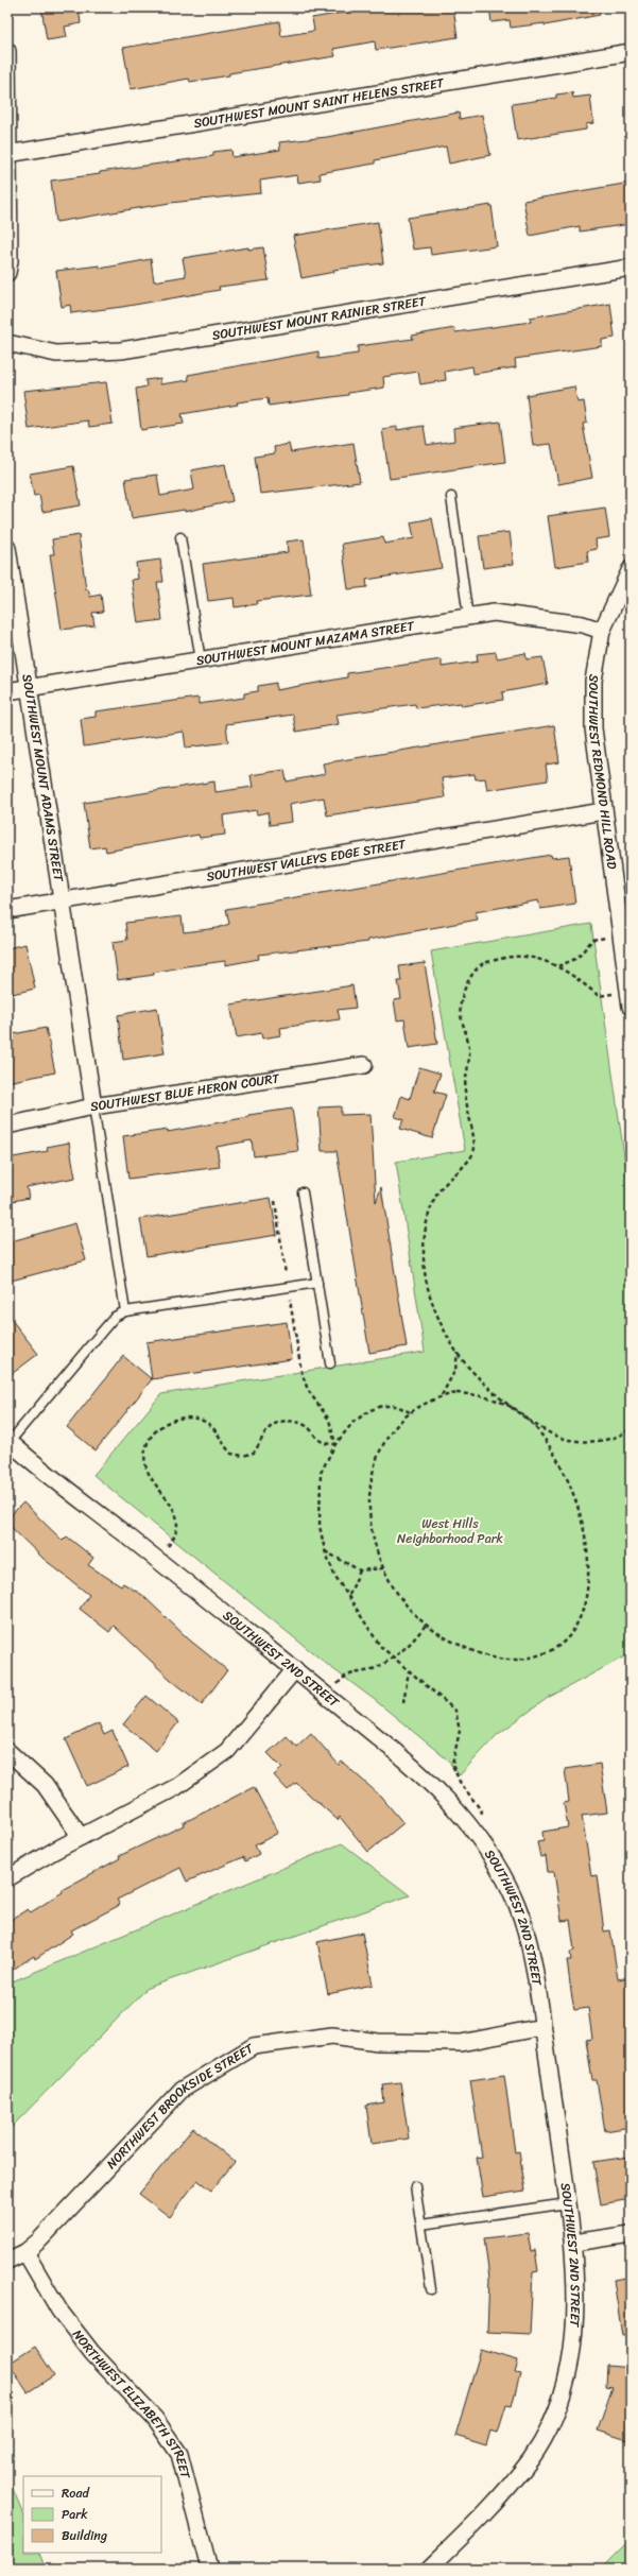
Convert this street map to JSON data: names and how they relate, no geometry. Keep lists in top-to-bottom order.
{
  "streets": {
    "street": [
      "SOUTHWEST MOUNT SAINT HELENS STREET",
      "SOUTHWEST MOUNT RAINIER STREET",
      "SOUTHWEST MOUNT MAZAMA STREET",
      "SOUTHWEST REDMOND HILL ROAD",
      "SOUTHWEST MOUNT ADAMS STREET",
      "SOUTHWEST VALLEYS EDGE STREET",
      "SOUTHWEST BLUE HERON COURT",
      "SOUTHWEST 2ND STREET",
      "NORTHWEST BROOKSIDE STREET",
      "NORTHWEST ELIZABETH STREET"
    ]
  },
  "crossings": [
    ["SOUTHWEST MOUNT MAZAMA STREET", "SOUTHWEST REDMOND HILL ROAD"],
    ["SOUTHWEST MOUNT MAZAMA STREET", "SOUTHWEST MOUNT ADAMS STREET"],
    ["SOUTHWEST REDMOND HILL ROAD", "SOUTHWEST VALLEYS EDGE STREET"],
    ["SOUTHWEST MOUNT ADAMS STREET", "SOUTHWEST VALLEYS EDGE STREET"],
    ["SOUTHWEST MOUNT ADAMS STREET", "SOUTHWEST BLUE HERON COURT"],
    ["SOUTHWEST 2ND STREET", "NORTHWEST BROOKSIDE STREET"],
    ["NORTHWEST BROOKSIDE STREET", "NORTHWEST ELIZABETH STREET"]
  ],
  "parks": ["West Hills Neighborhood Park"],
  "legend": ["Road", "Park", "Building"]
}
